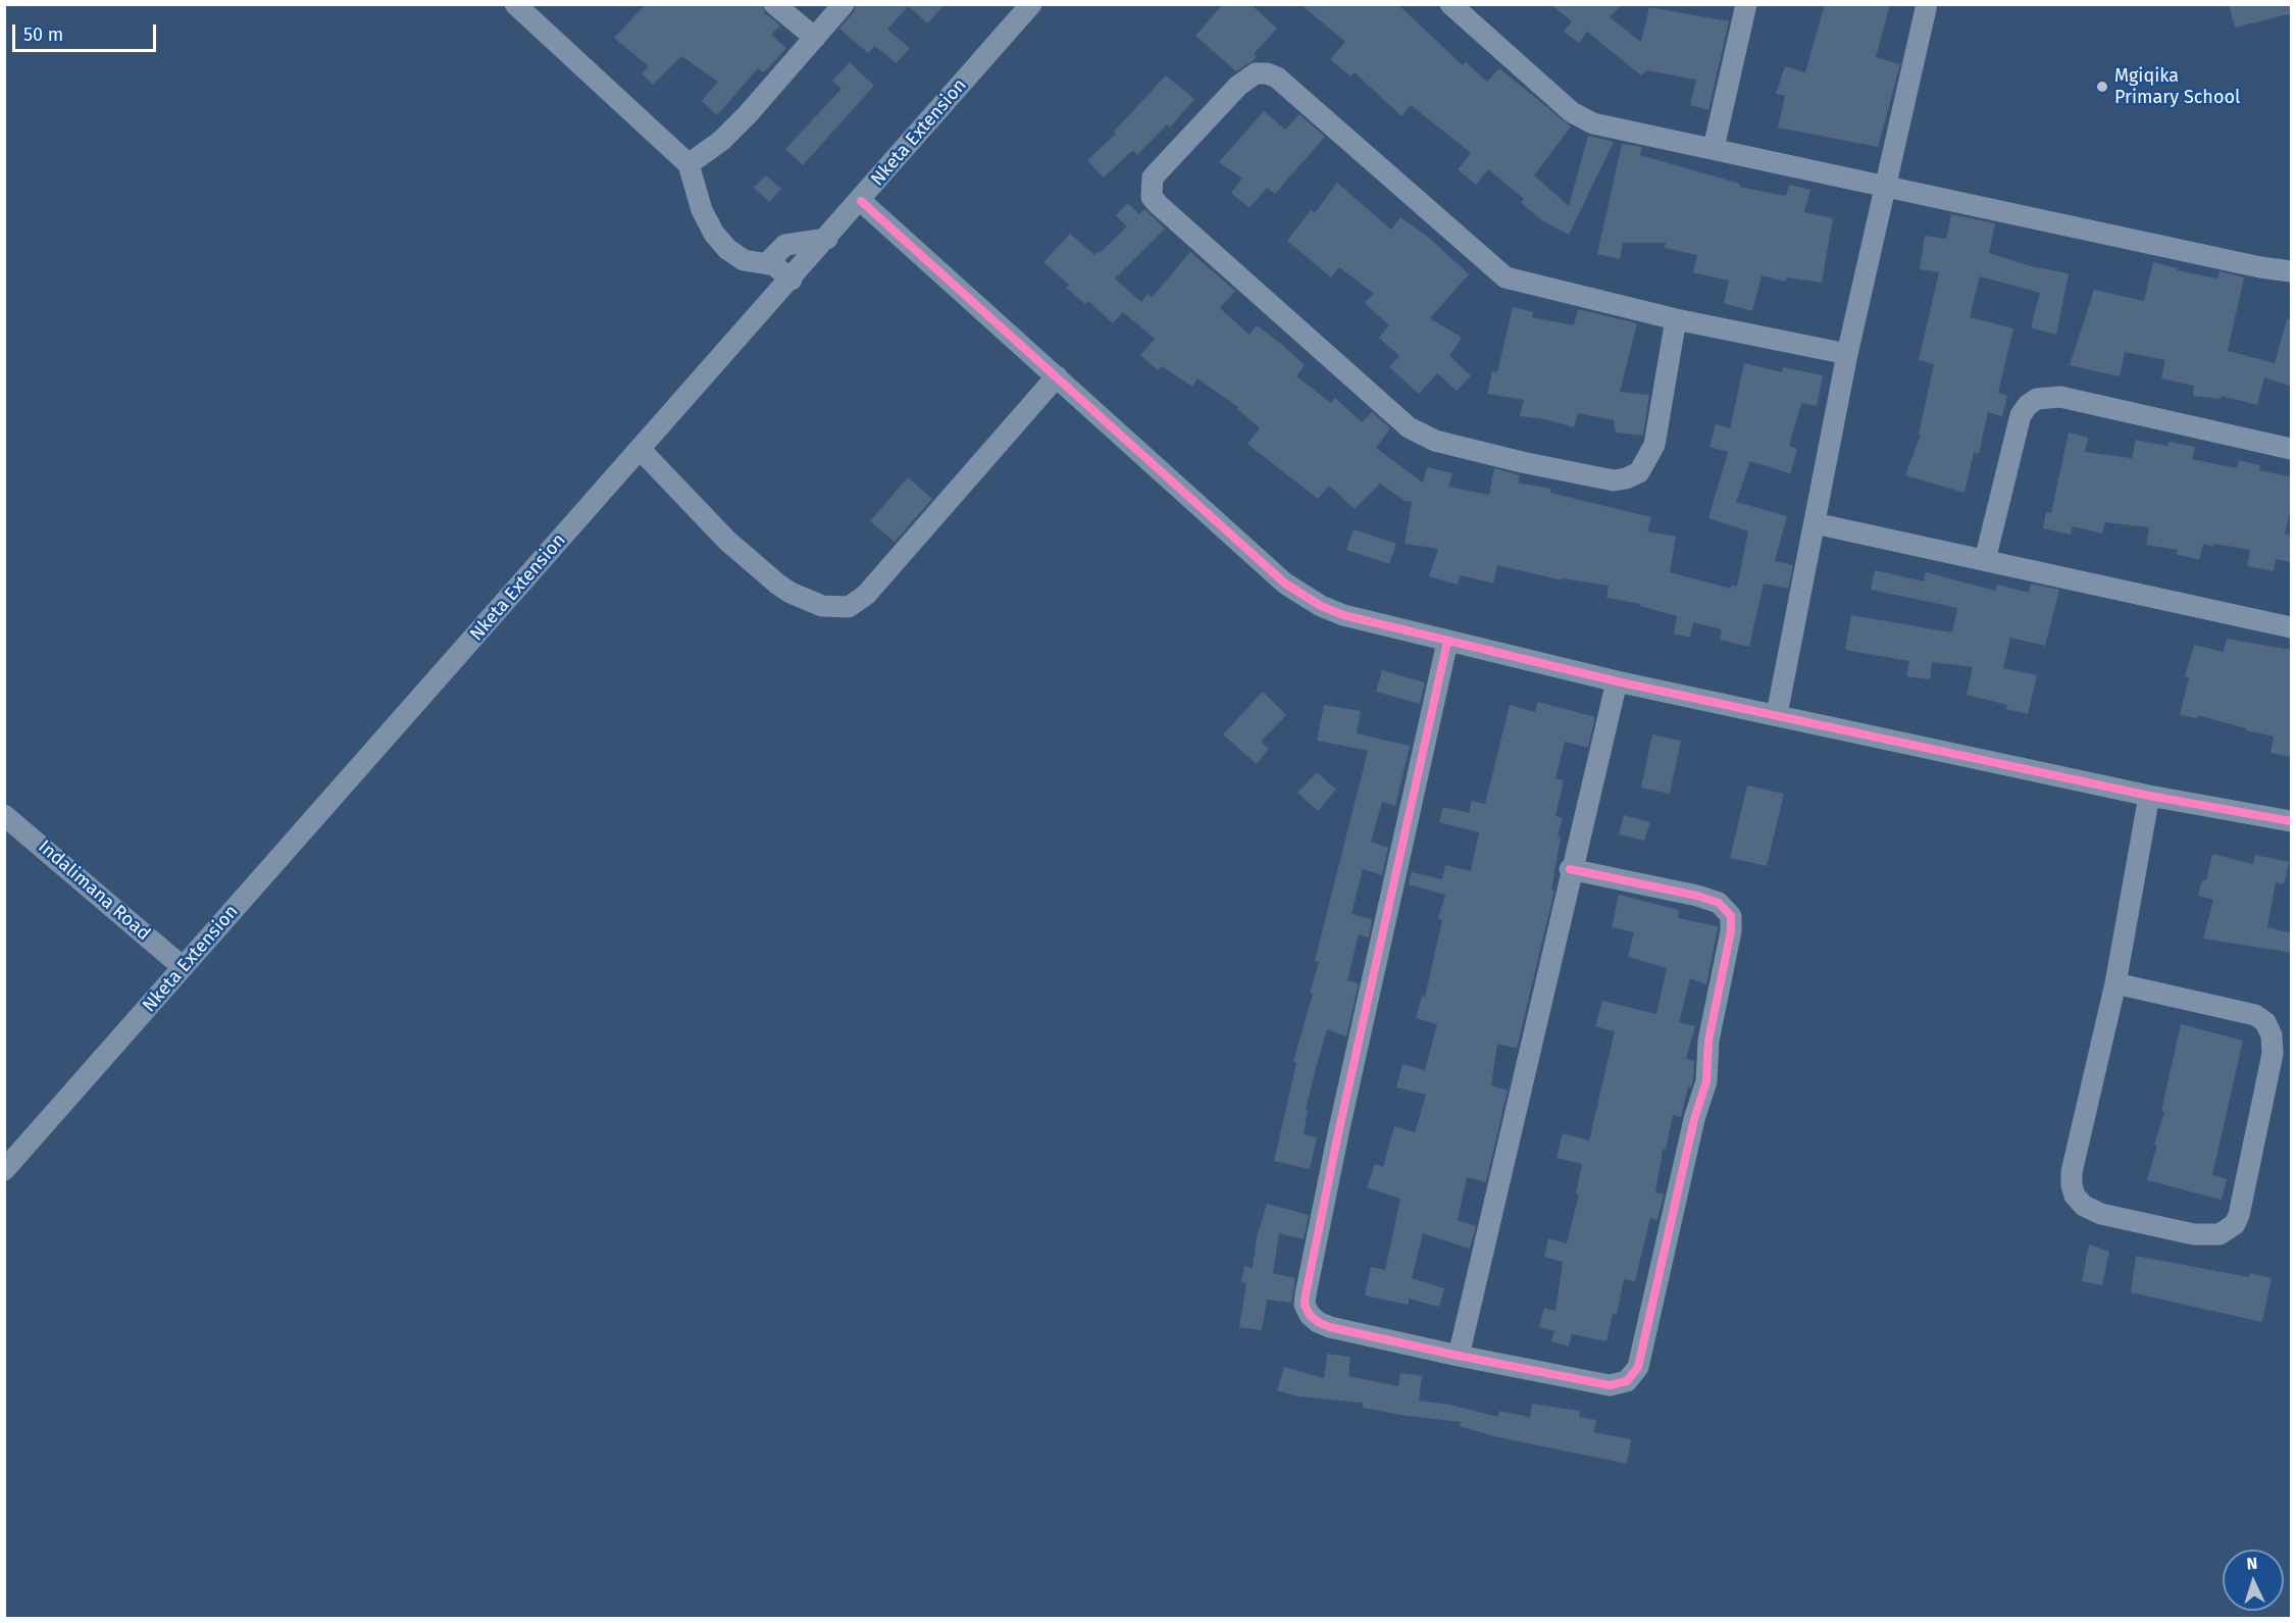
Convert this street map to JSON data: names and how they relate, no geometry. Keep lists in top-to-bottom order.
{
  "streets": {
    "street": ["Nketa Extension", "Indalimana Road"]
  },
  "crossings": [
    ["Nketa Extension", "Indalimana Road"]
  ],
  "places": ["Mgiqika Primary School"],
  "scale_bar": "50 m",
  "north": "top"
}
